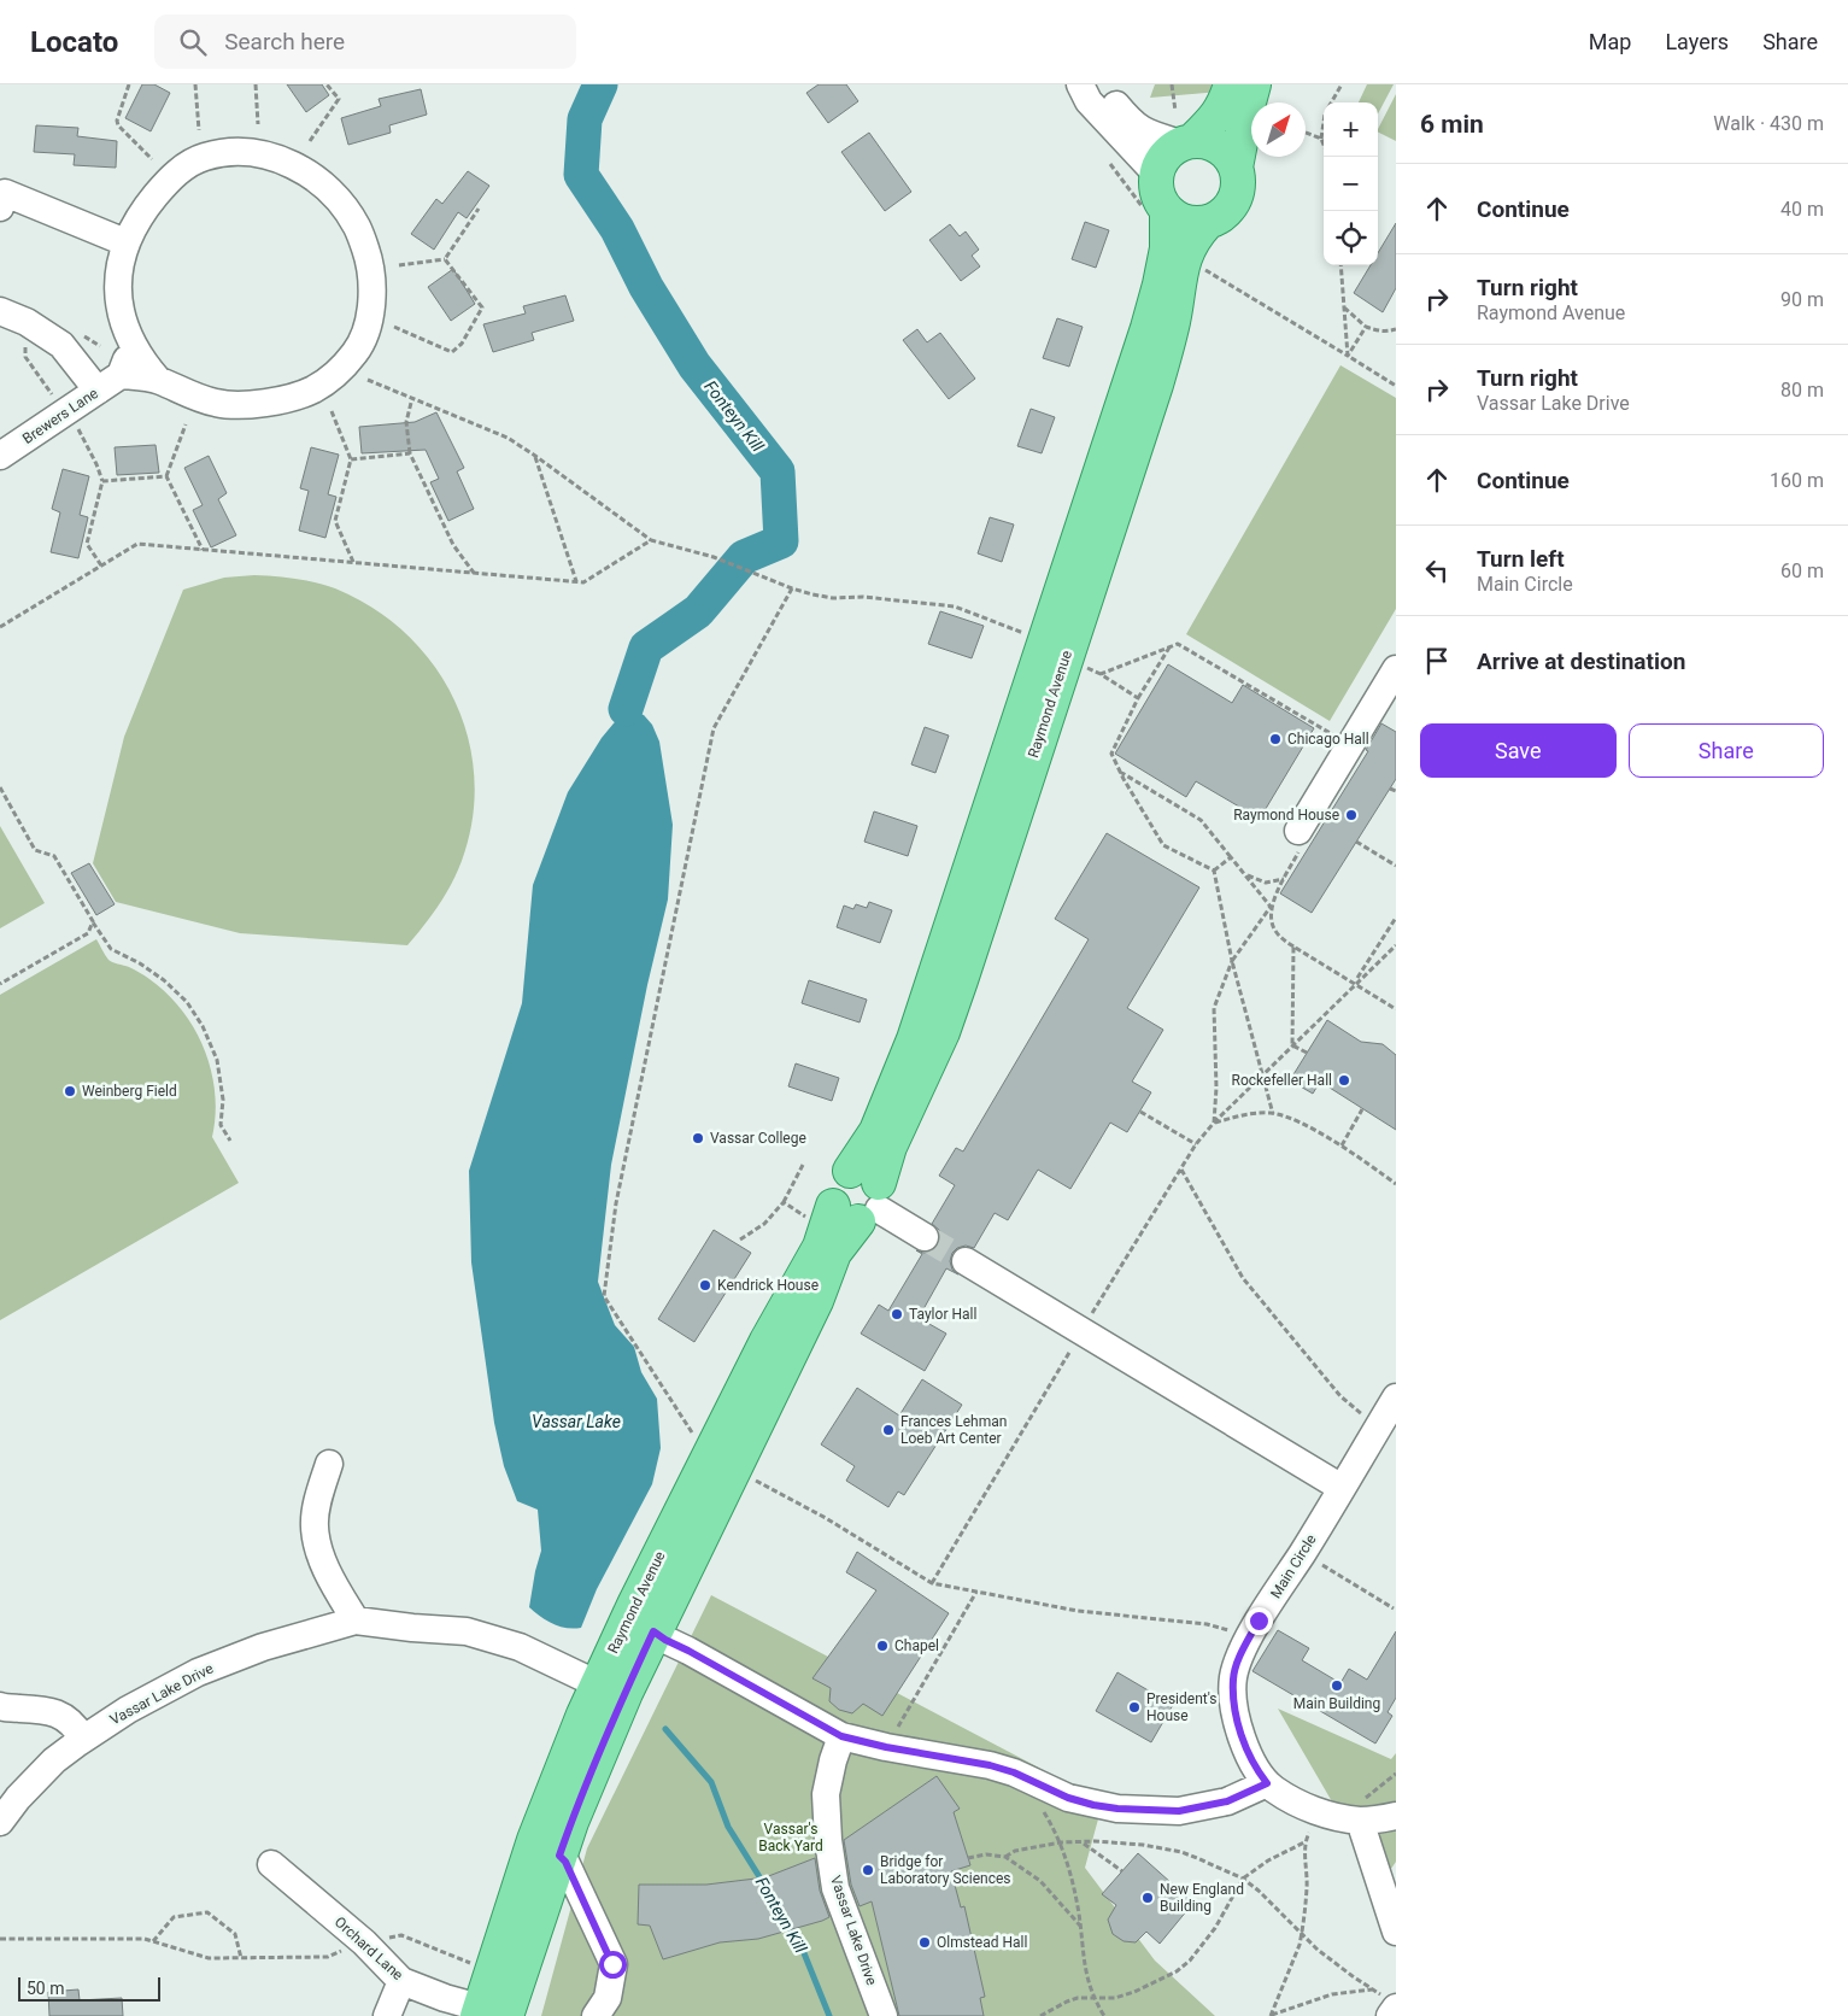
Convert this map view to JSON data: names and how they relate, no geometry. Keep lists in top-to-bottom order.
{
  "streets": {
    "main road": ["Raymond Avenue"],
    "street": [
      "Brewers Lane",
      "Main Circle",
      "Vassar Lake Drive",
      "Orchard Lane"
    ]
  },
  "crossings": [
    ["Raymond Avenue", "Vassar Lake Drive"],
    ["Raymond Avenue", "Orchard Lane"]
  ],
  "water": ["Fonteyn Kill", "Vassar Lake"],
  "parks": ["Vassar's Back Yard"],
  "places": [
    "Chicago Hall",
    "Raymond House",
    "Rockefeller Hall",
    "Weinberg Field",
    "Vassar College",
    "Kendrick House",
    "Taylor Hall",
    "Frances Lehman Loeb Art Center",
    "Chapel",
    "Main Building",
    "President's House",
    "Bridge for Laboratory Sciences",
    "New England Building",
    "Olmstead Hall"
  ],
  "scale_bar": "50 m",
  "north": "top right",
  "page": {
    "header": "Locato",
    "search": "Search here",
    "nav": ["Map", "Layers", "Share"],
    "heading": ["6 min", "Walk · 430 m"],
    "map_buttons": ["+", "−"],
    "list": [
      ["Continue", "40 m"],
      ["Turn right", "Raymond Avenue", "90 m"],
      ["Turn right", "Vassar Lake Drive", "80 m"],
      ["Continue", "160 m"],
      ["Turn left", "Main Circle", "60 m"],
      "Arrive at destination"
    ],
    "buttons": ["Save", "Share"],
    "scale": "50 m"
  }
}
